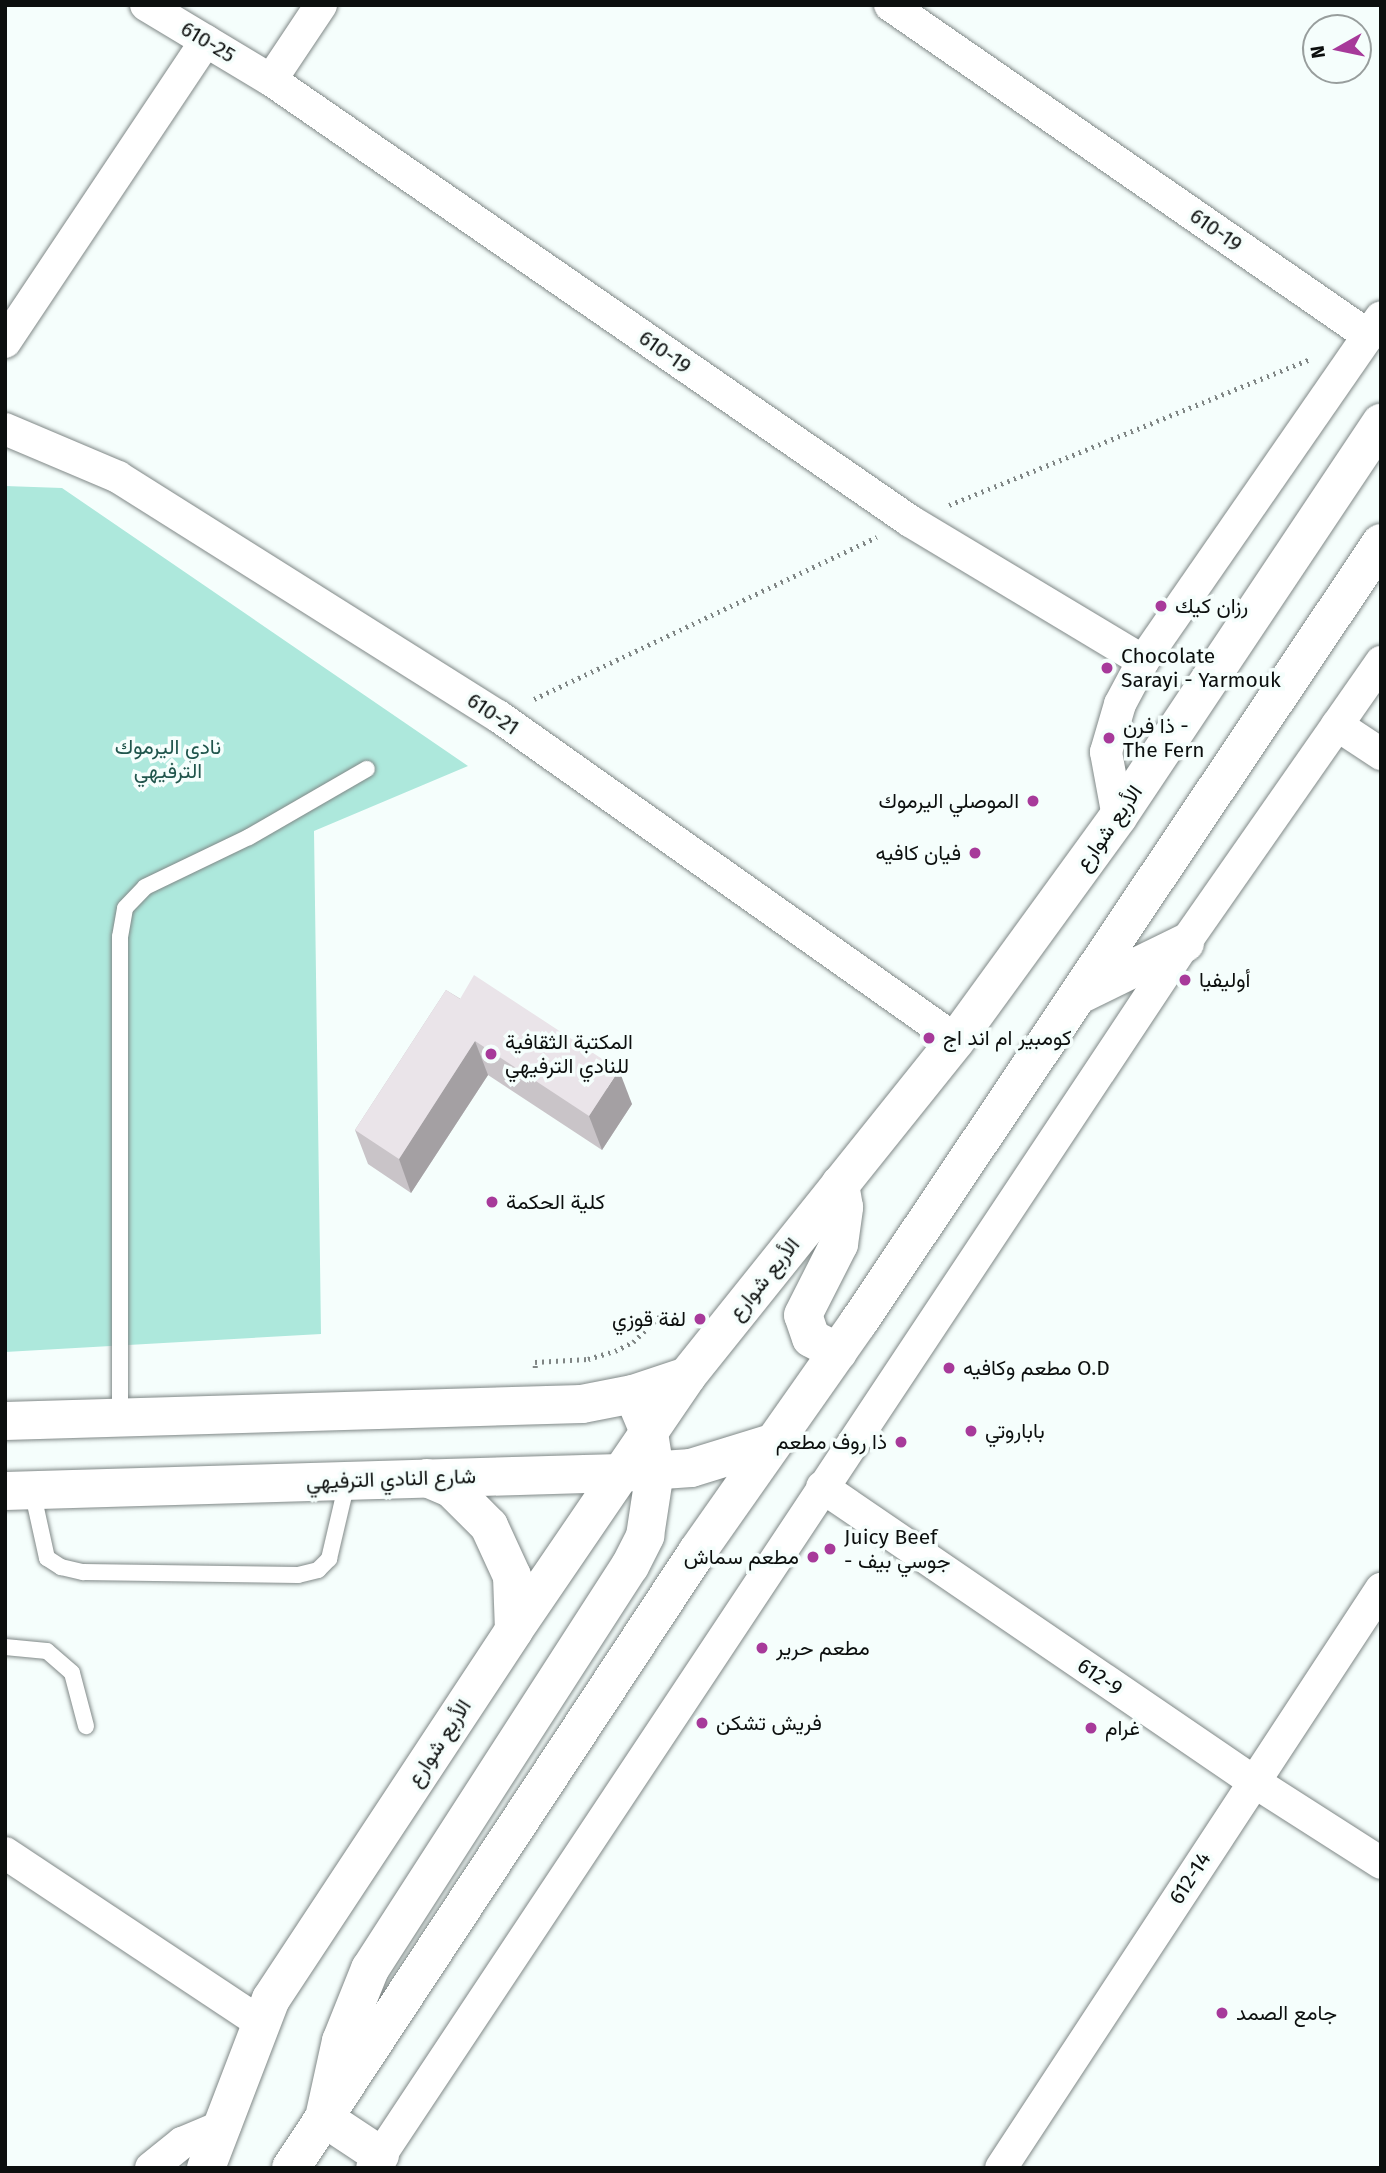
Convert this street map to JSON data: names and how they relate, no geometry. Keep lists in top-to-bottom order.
{
  "streets": {
    "main road": ["الأربع شوارع", "شارع النادي الترفيهي"],
    "street": [
      "610-25",
      "610-19",
      "610-21",
      "612-9",
      "612-14"
    ]
  },
  "crossings": [
    ["610-25", "610-19"],
    ["610-21", "الأربع شوارع"],
    ["الأربع شوارع", "شارع النادي الترفيهي"],
    ["612-9", "612-14"]
  ],
  "parks": ["نادي اليرموك الترفيهي"],
  "places": [
    "رزان كيك",
    "Chocolate Sarayi - Yarmouk",
    "ذا فرن - The Fern",
    "الموصلي اليرموك",
    "فيان كافيه",
    "أوليفيا",
    "كومبير ام اند اج",
    "المكتبة الثقافية للنادي الترفيهي",
    "كلية الحكمة",
    "لفة قوزي",
    "مطعم وكافيه O.D",
    "باباروتي",
    "ذا روف مطعم",
    "Juicy Beef - جوسي بيف",
    "مطعم سماش",
    "مطعم حرير",
    "فريش تشكن",
    "غرام",
    "جامع الصمد"
  ],
  "north": "left"
}
